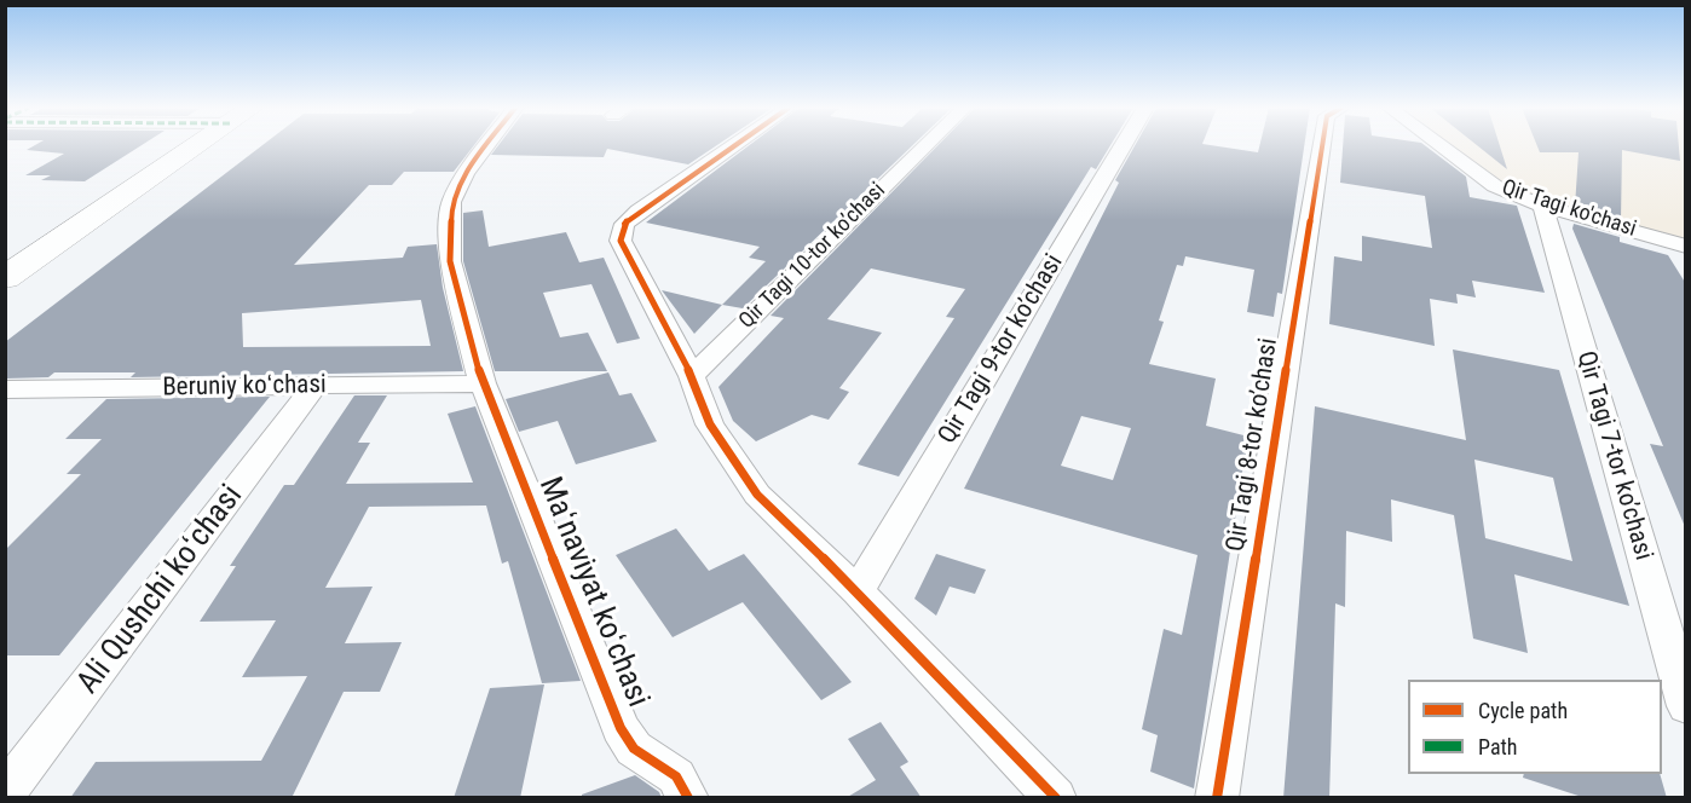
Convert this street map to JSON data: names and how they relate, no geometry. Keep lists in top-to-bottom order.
{
  "streets": {
    "street": [
      "Qir Tagi ko'chasi",
      "Qir Tagi 10-tor koʼchasi",
      "Qir Tagi 9-tor koʼchasi",
      "Beruniy koʻchasi",
      "Qir Tagi 8-tor koʼchasi",
      "Qir Tagi 7-tor koʼchasi",
      "Ali Qushchi koʻchasi",
      "Maʻnaviyat koʻchasi"
    ]
  },
  "crossings": [
    ["Qir Tagi ko'chasi", "Qir Tagi 7-tor koʼchasi"],
    ["Beruniy koʻchasi", "Ali Qushchi koʻchasi"],
    ["Beruniy koʻchasi", "Maʻnaviyat koʻchasi"]
  ],
  "legend": ["Cycle path", "Path"]
}
